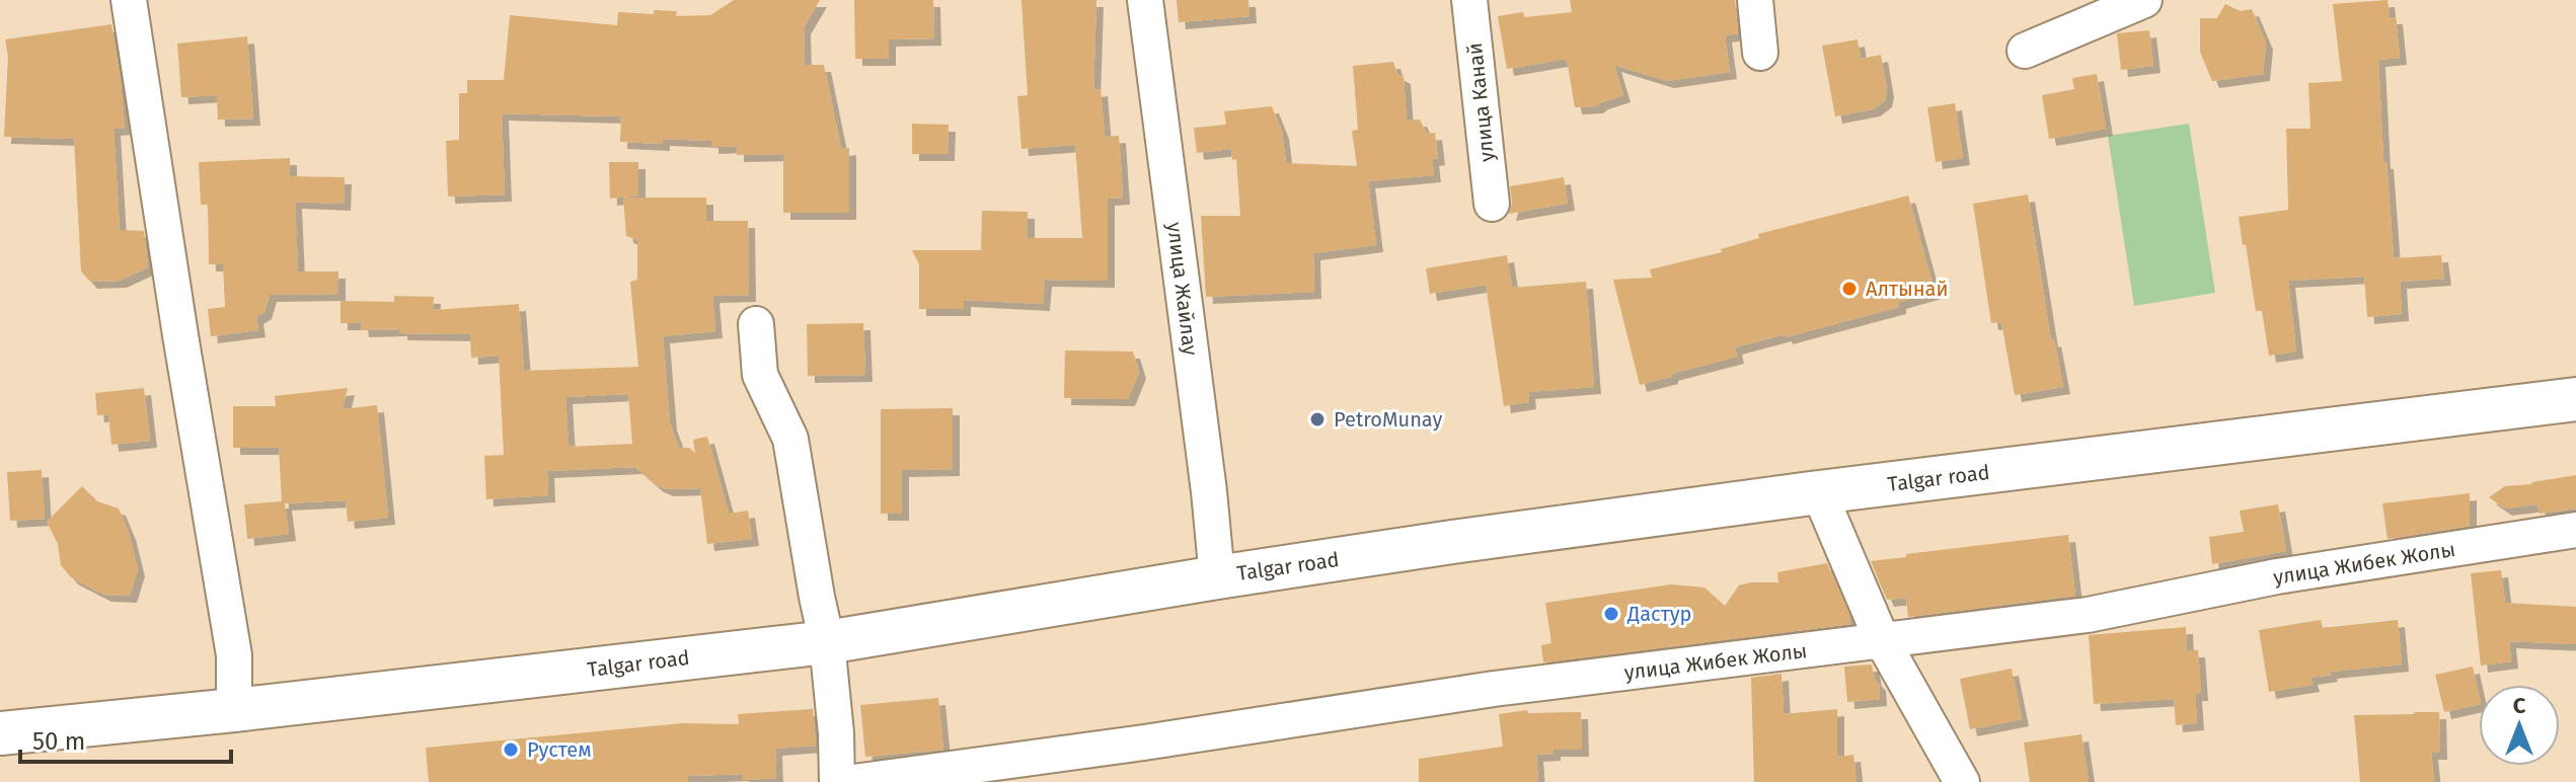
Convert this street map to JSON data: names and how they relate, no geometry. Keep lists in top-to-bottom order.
{
  "streets": {
    "main road": ["Talgar road"],
    "street": ["улица Канай", "улица Жайлау", "улица Жибек Жолы"]
  },
  "crossings": [
    ["улица Жайлау", "Talgar road"]
  ],
  "places": [
    "Алтынай",
    "PetroMunay",
    "Дастур",
    "Рустем"
  ],
  "scale_bar": "50 m",
  "north": "top"
}
